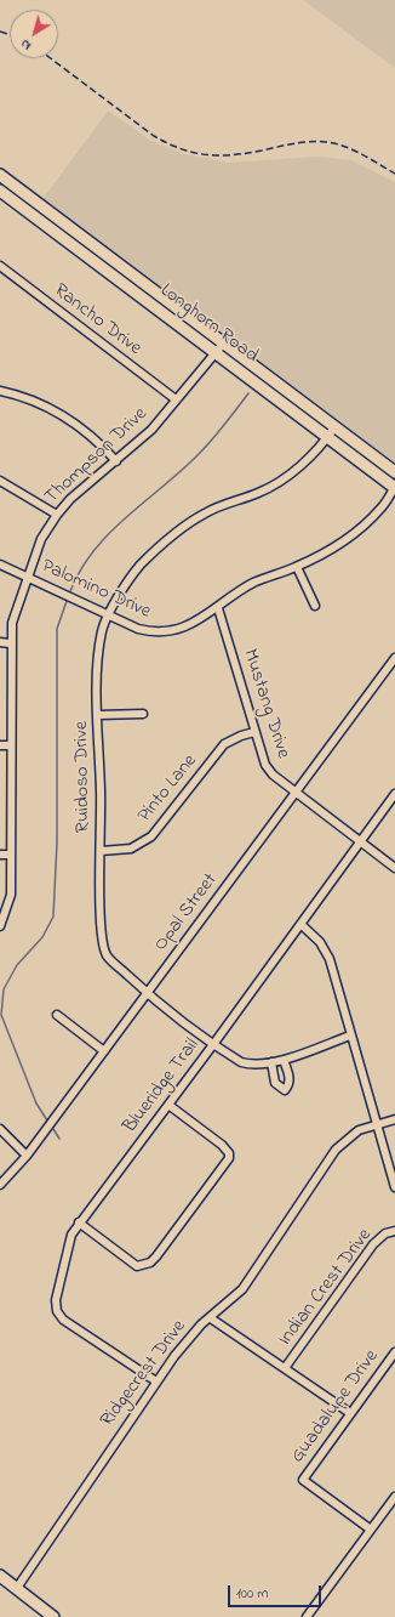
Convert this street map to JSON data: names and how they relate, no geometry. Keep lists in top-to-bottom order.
{
  "streets": {
    "main road": ["Longhorn Road"],
    "street": [
      "Rancho Drive",
      "Thompson Drive",
      "Palomino Drive",
      "Mustang Drive",
      "Ruidoso Drive",
      "Pinto Lane",
      "Opal Street",
      "Blueridge Trail",
      "Indian Crest Drive",
      "Ridgecrest Drive",
      "Guadalupe Drive"
    ]
  },
  "crossings": [
    ["Rancho Drive", "Thompson Drive"],
    ["Longhorn Road", "Thompson Drive"],
    ["Longhorn Road", "Palomino Drive"],
    ["Longhorn Road", "Ruidoso Drive"],
    ["Thompson Drive", "Palomino Drive"],
    ["Palomino Drive", "Mustang Drive"],
    ["Palomino Drive", "Ruidoso Drive"],
    ["Mustang Drive", "Pinto Lane"],
    ["Mustang Drive", "Opal Street"],
    ["Mustang Drive", "Blueridge Trail"],
    ["Ruidoso Drive", "Pinto Lane"],
    ["Ruidoso Drive", "Opal Street"],
    ["Ruidoso Drive", "Blueridge Trail"],
    ["Blueridge Trail", "Ridgecrest Drive"]
  ],
  "scale_bar": "100 m",
  "north": "bottom left"
}
